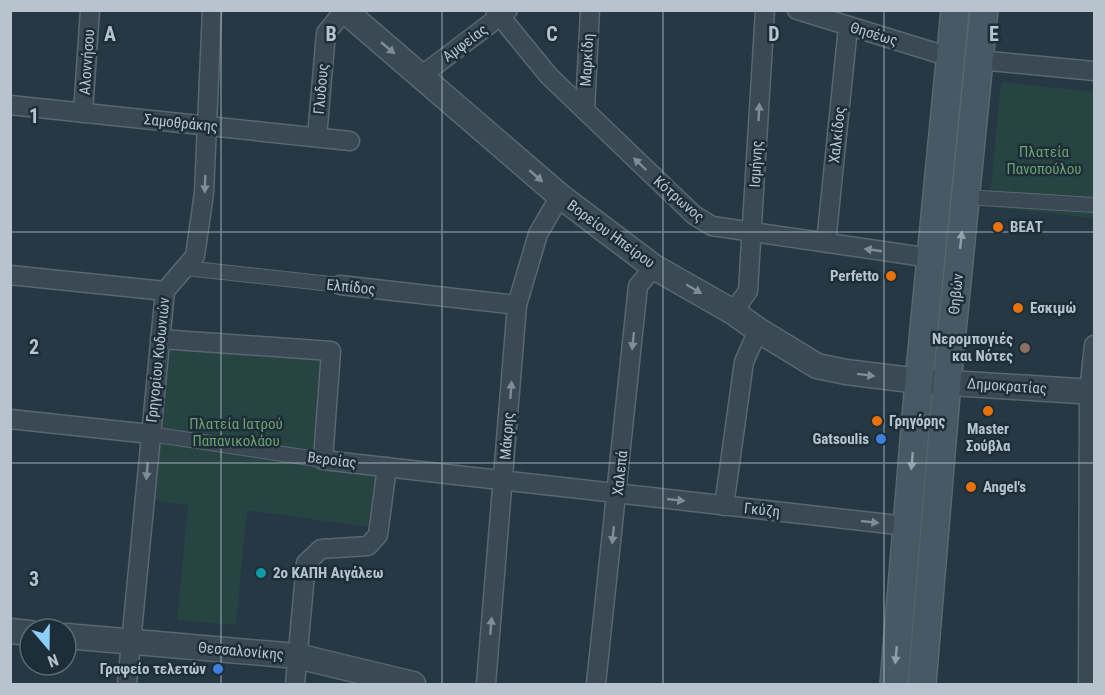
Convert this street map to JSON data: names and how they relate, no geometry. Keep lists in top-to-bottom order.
{
  "streets": {
    "main road": ["Θηβών"],
    "street": [
      "Θησέως",
      "Αμφείας",
      "Μαρκίδη",
      "Αλοννήσου",
      "Γλυδους",
      "Σαμοθράκης",
      "Χαλκίδος",
      "Ισμήνης",
      "Κότρωνος",
      "Βορείου Ηπείρου",
      "Ελπίδος",
      "Γρηγορίου Κυδωνιών",
      "Δημοκρατίας",
      "Μάκρης",
      "Βεροίας",
      "Χαλεπά",
      "Γκύζη",
      "Θεσσαλονίκης"
    ]
  },
  "crossings": [
    ["Θησέως", "Χαλκίδος"],
    ["Θησέως", "Θηβών"],
    ["Αμφείας", "Κότρωνος"],
    ["Αμφείας", "Βορείου Ηπείρου"],
    ["Μαρκίδη", "Κότρωνος"],
    ["Αλοννήσου", "Σαμοθράκης"],
    ["Γλυδους", "Σαμοθράκης"],
    ["Γλυδους", "Βορείου Ηπείρου"],
    ["Σαμοθράκης", "Γρηγορίου Κυδωνιών"],
    ["Χαλκίδος", "Κότρωνος"],
    ["Ισμήνης", "Κότρωνος"],
    ["Ισμήνης", "Βορείου Ηπείρου"],
    ["Κότρωνος", "Θηβών"],
    ["Βορείου Ηπείρου", "Θηβών"],
    ["Βορείου Ηπείρου", "Δημοκρατίας"],
    ["Βορείου Ηπείρου", "Μάκρης"],
    ["Βορείου Ηπείρου", "Χαλεπά"],
    ["Ελπίδος", "Γρηγορίου Κυδωνιών"],
    ["Ελπίδος", "Μάκρης"],
    ["Θηβών", "Δημοκρατίας"],
    ["Θηβών", "Γκύζη"],
    ["Γρηγορίου Κυδωνιών", "Βεροίας"],
    ["Γρηγορίου Κυδωνιών", "Θεσσαλονίκης"],
    ["Μάκρης", "Βεροίας"],
    ["Βεροίας", "Χαλεπά"],
    ["Βεροίας", "Γκύζη"],
    ["Χαλεπά", "Γκύζη"]
  ],
  "one_way": [
    "Ισμήνης",
    "Κότρωνος",
    "Βορείου Ηπείρου",
    "Γρηγορίου Κυδωνιών",
    "Μάκρης",
    "Γκύζη"
  ],
  "parks": ["Πλατεία Πανοπούλου", "Πλατεία Ιατρού Παπανικολάου"],
  "places": [
    "ΒΕΑΤ",
    "Perfetto",
    "Εσκιμώ",
    "Νερομπογιές και Νότες",
    "Master Σούβλα",
    "Γρηγόρης",
    "Gatsoulis",
    "Angel's",
    "2ο ΚΑΠΗ Αιγάλεω",
    "Γραφείο τελετών"
  ],
  "north": "bottom",
  "grid": {
    "columns": [
      "A",
      "B",
      "C",
      "D",
      "E"
    ],
    "rows": ["1", "2", "3"]
  }
}
